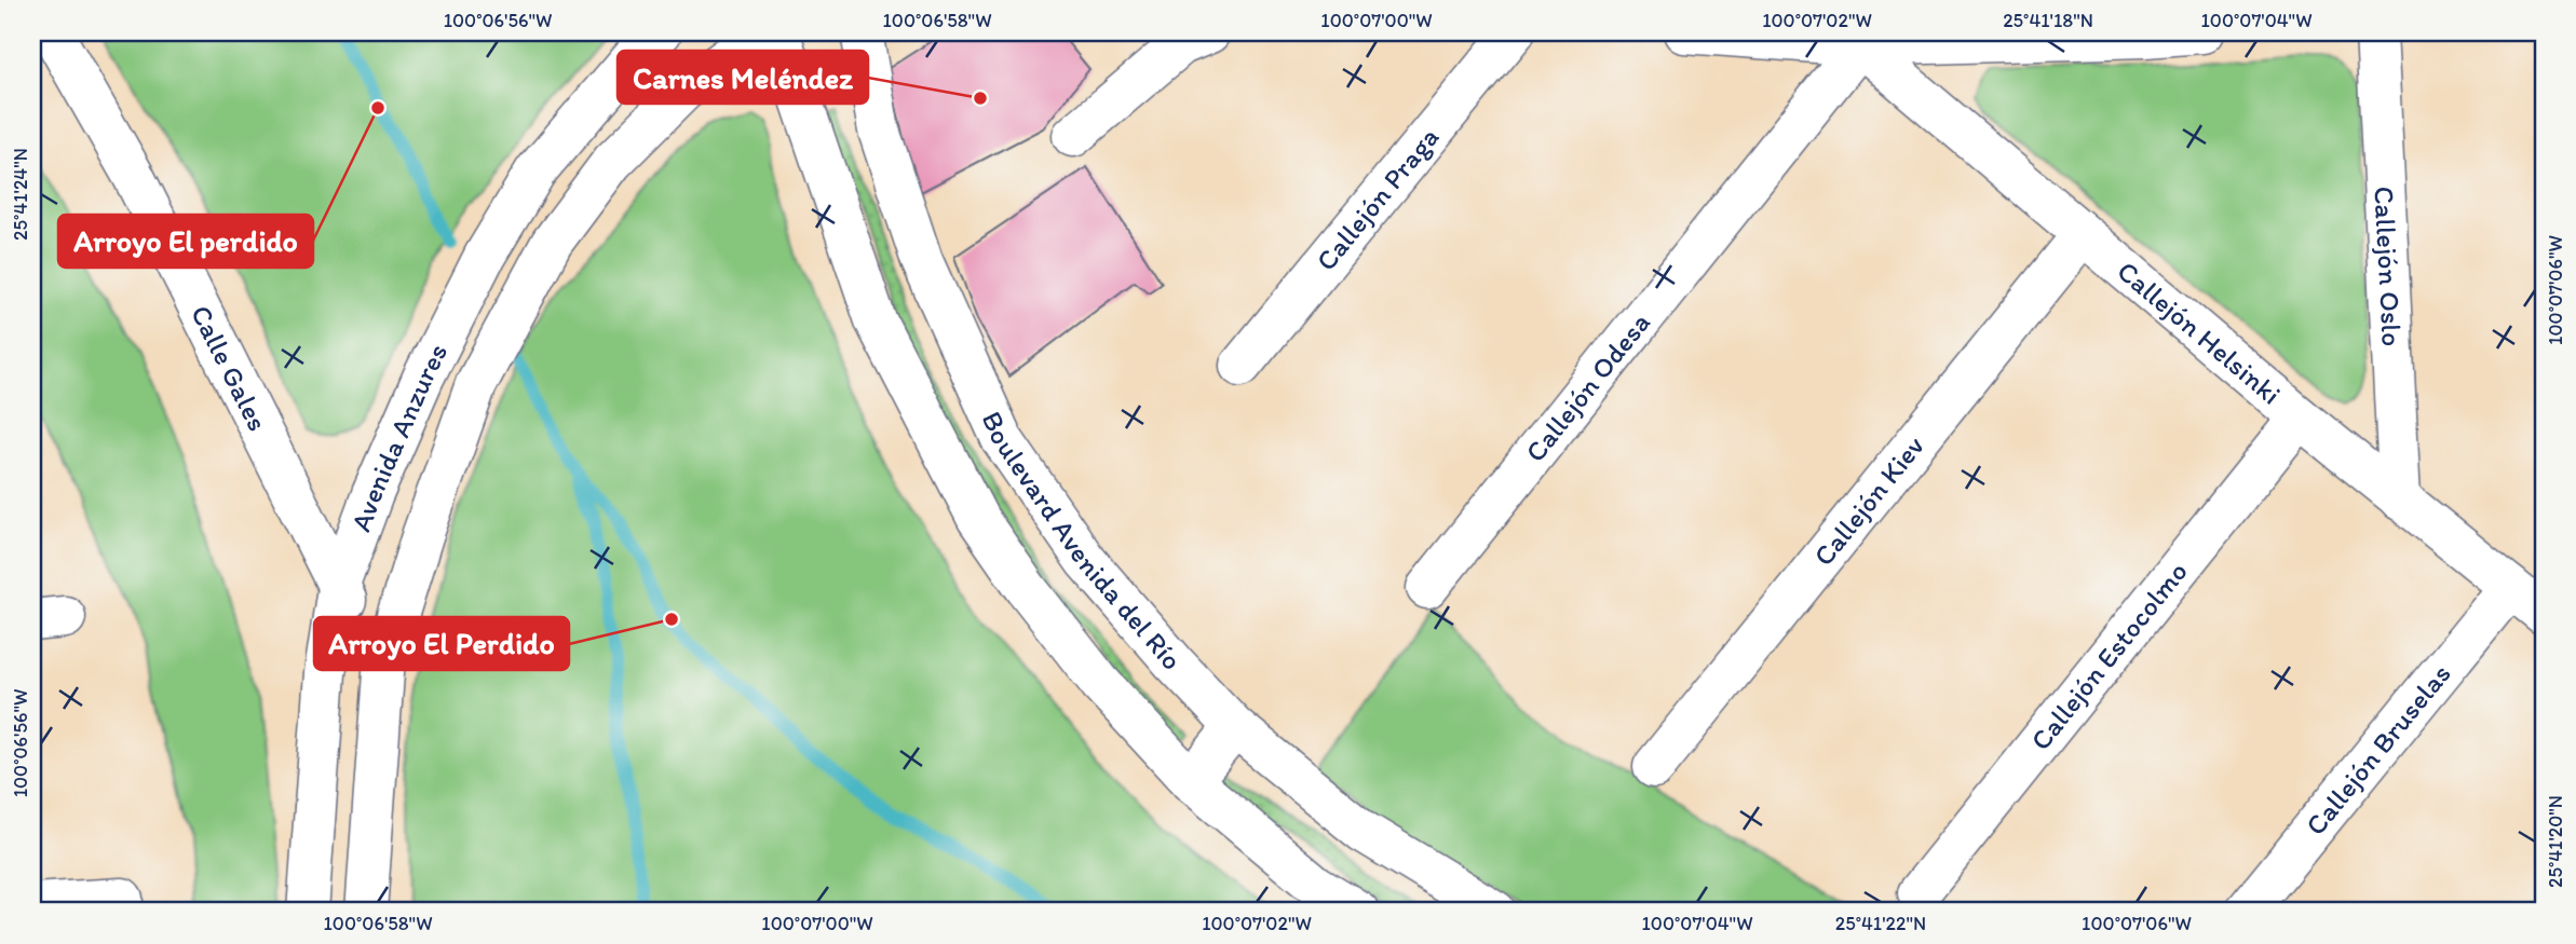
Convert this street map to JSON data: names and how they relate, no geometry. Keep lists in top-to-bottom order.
{
  "streets": {
    "street": [
      "Callejón Praga",
      "Callejón Oslo",
      "Callejón Helsinki",
      "Calle Gales",
      "Callejón Odesa",
      "Avenida Anzures",
      "Callejón Kiev",
      "Boulevard Avenida del Río",
      "Callejón Estocolmo",
      "Callejón Bruselas"
    ]
  },
  "crossings": [
    ["Callejón Oslo", "Callejón Helsinki"],
    ["Callejón Helsinki", "Callejón Odesa"],
    ["Callejón Helsinki", "Callejón Kiev"],
    ["Callejón Helsinki", "Callejón Estocolmo"],
    ["Callejón Helsinki", "Callejón Bruselas"],
    ["Calle Gales", "Avenida Anzures"]
  ],
  "places": ["Carnes Meléndez", "Arroyo El perdido", "Arroyo El Perdido"],
  "coordinates": [
    "100°06'56\"W",
    "100°06'58\"W",
    "100°07'00\"W",
    "100°07'02\"W",
    "25°41'18\"N",
    "100°07'04\"W",
    "25°41'24\"N",
    "100°07'06\"W",
    "25°41'20\"N",
    "25°41'22\"N"
  ]
}
